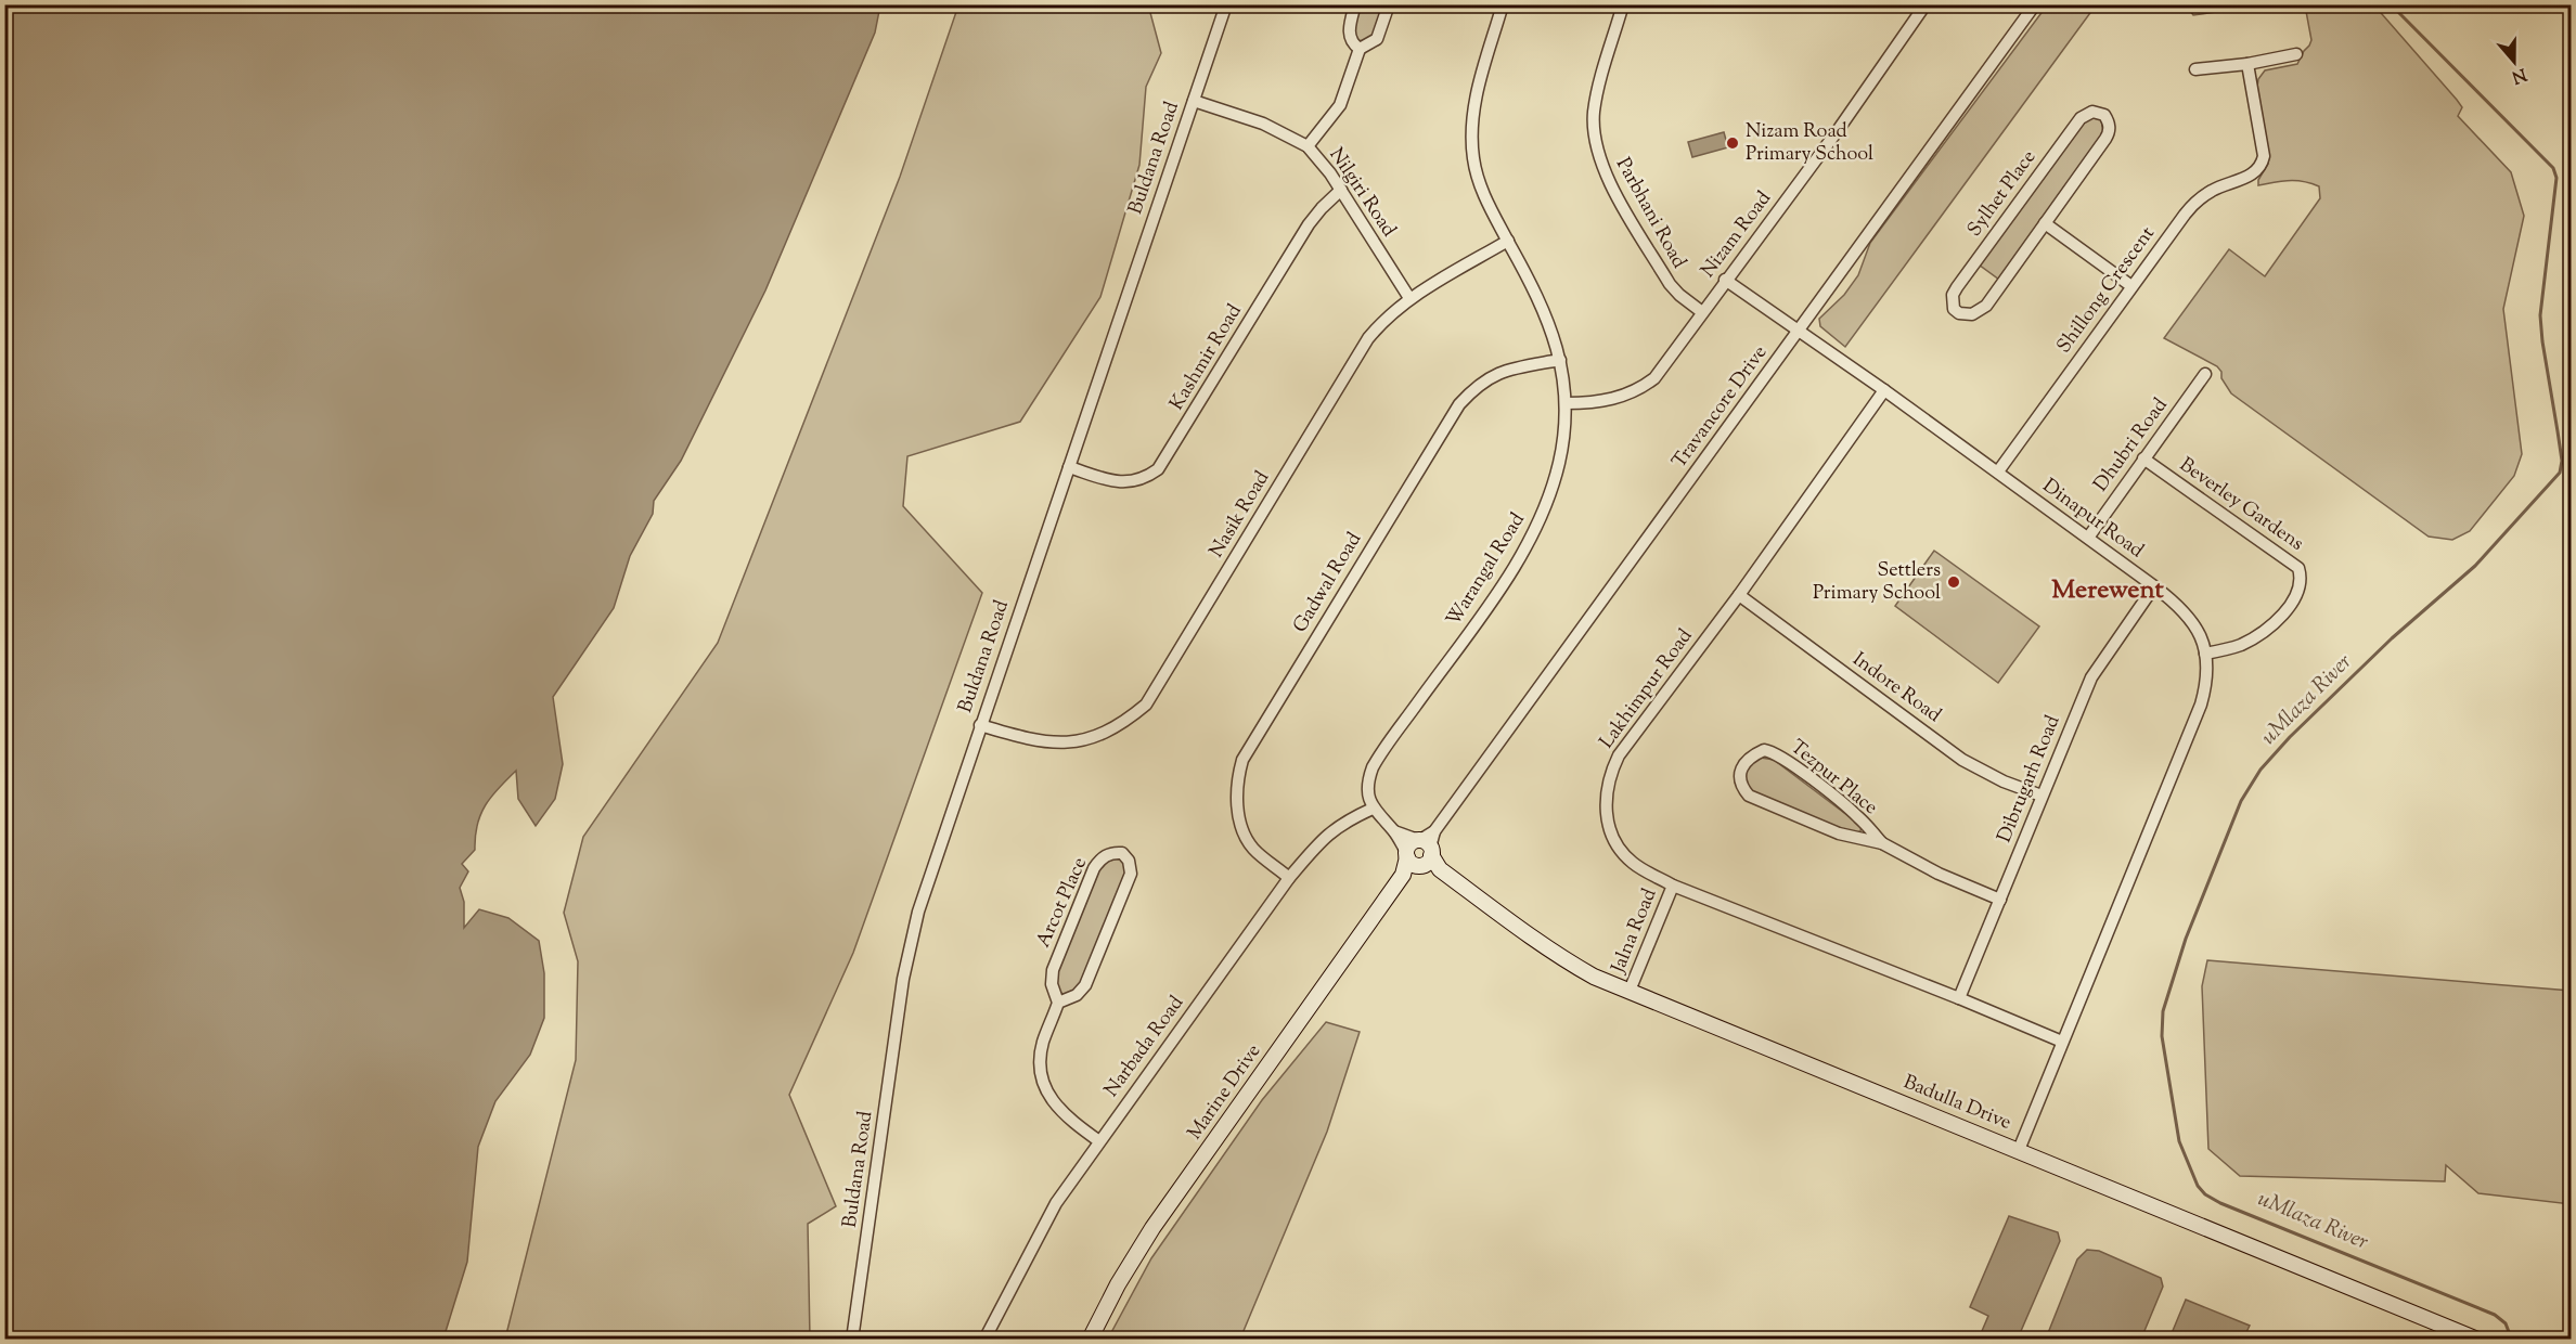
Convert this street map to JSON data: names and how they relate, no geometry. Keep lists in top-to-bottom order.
{
  "streets": {
    "street": [
      "Buldana Road",
      "Nilgiri Road",
      "Sylhet Place",
      "Parbhani Road",
      "Nizam Road",
      "Shillong Crescent",
      "Kashmir Road",
      "Travancore Drive",
      "Dhubri Road",
      "Beverley Gardens",
      "Nasik Road",
      "Dinapur Road",
      "Warangal Road",
      "Gadwal Road",
      "Indore Road",
      "Lakhimpur Road",
      "Tezpur Place",
      "Dibrugarh Road",
      "Arcot Place",
      "Jalna Road",
      "Narbada Road",
      "Marine Drive",
      "Badulla Drive"
    ]
  },
  "crossings": [
    ["Buldana Road", "Nilgiri Road"],
    ["Buldana Road", "Kashmir Road"],
    ["Buldana Road", "Nasik Road"],
    ["Nilgiri Road", "Kashmir Road"],
    ["Nilgiri Road", "Nasik Road"],
    ["Parbhani Road", "Nizam Road"],
    ["Nizam Road", "Dinapur Road"],
    ["Nizam Road", "Warangal Road"],
    ["Shillong Crescent", "Dinapur Road"],
    ["Travancore Drive", "Dinapur Road"],
    ["Travancore Drive", "Marine Drive"],
    ["Travancore Drive", "Badulla Drive"],
    ["Dhubri Road", "Beverley Gardens"],
    ["Dhubri Road", "Dinapur Road"],
    ["Beverley Gardens", "Dinapur Road"],
    ["Nasik Road", "Warangal Road"],
    ["Dinapur Road", "Lakhimpur Road"],
    ["Dinapur Road", "Dibrugarh Road"],
    ["Dinapur Road", "Badulla Drive"],
    ["Warangal Road", "Gadwal Road"],
    ["Warangal Road", "Narbada Road"],
    ["Gadwal Road", "Narbada Road"],
    ["Indore Road", "Lakhimpur Road"],
    ["Indore Road", "Dibrugarh Road"],
    ["Lakhimpur Road", "Dibrugarh Road"],
    ["Lakhimpur Road", "Jalna Road"],
    ["Tezpur Place", "Dibrugarh Road"],
    ["Jalna Road", "Badulla Drive"],
    ["Marine Drive", "Badulla Drive"]
  ],
  "districts": ["Merewent"],
  "water": ["uMlaza River"],
  "places": ["Nizam Road Primary School", "Settlers Primary School"],
  "north": "bottom"
}
